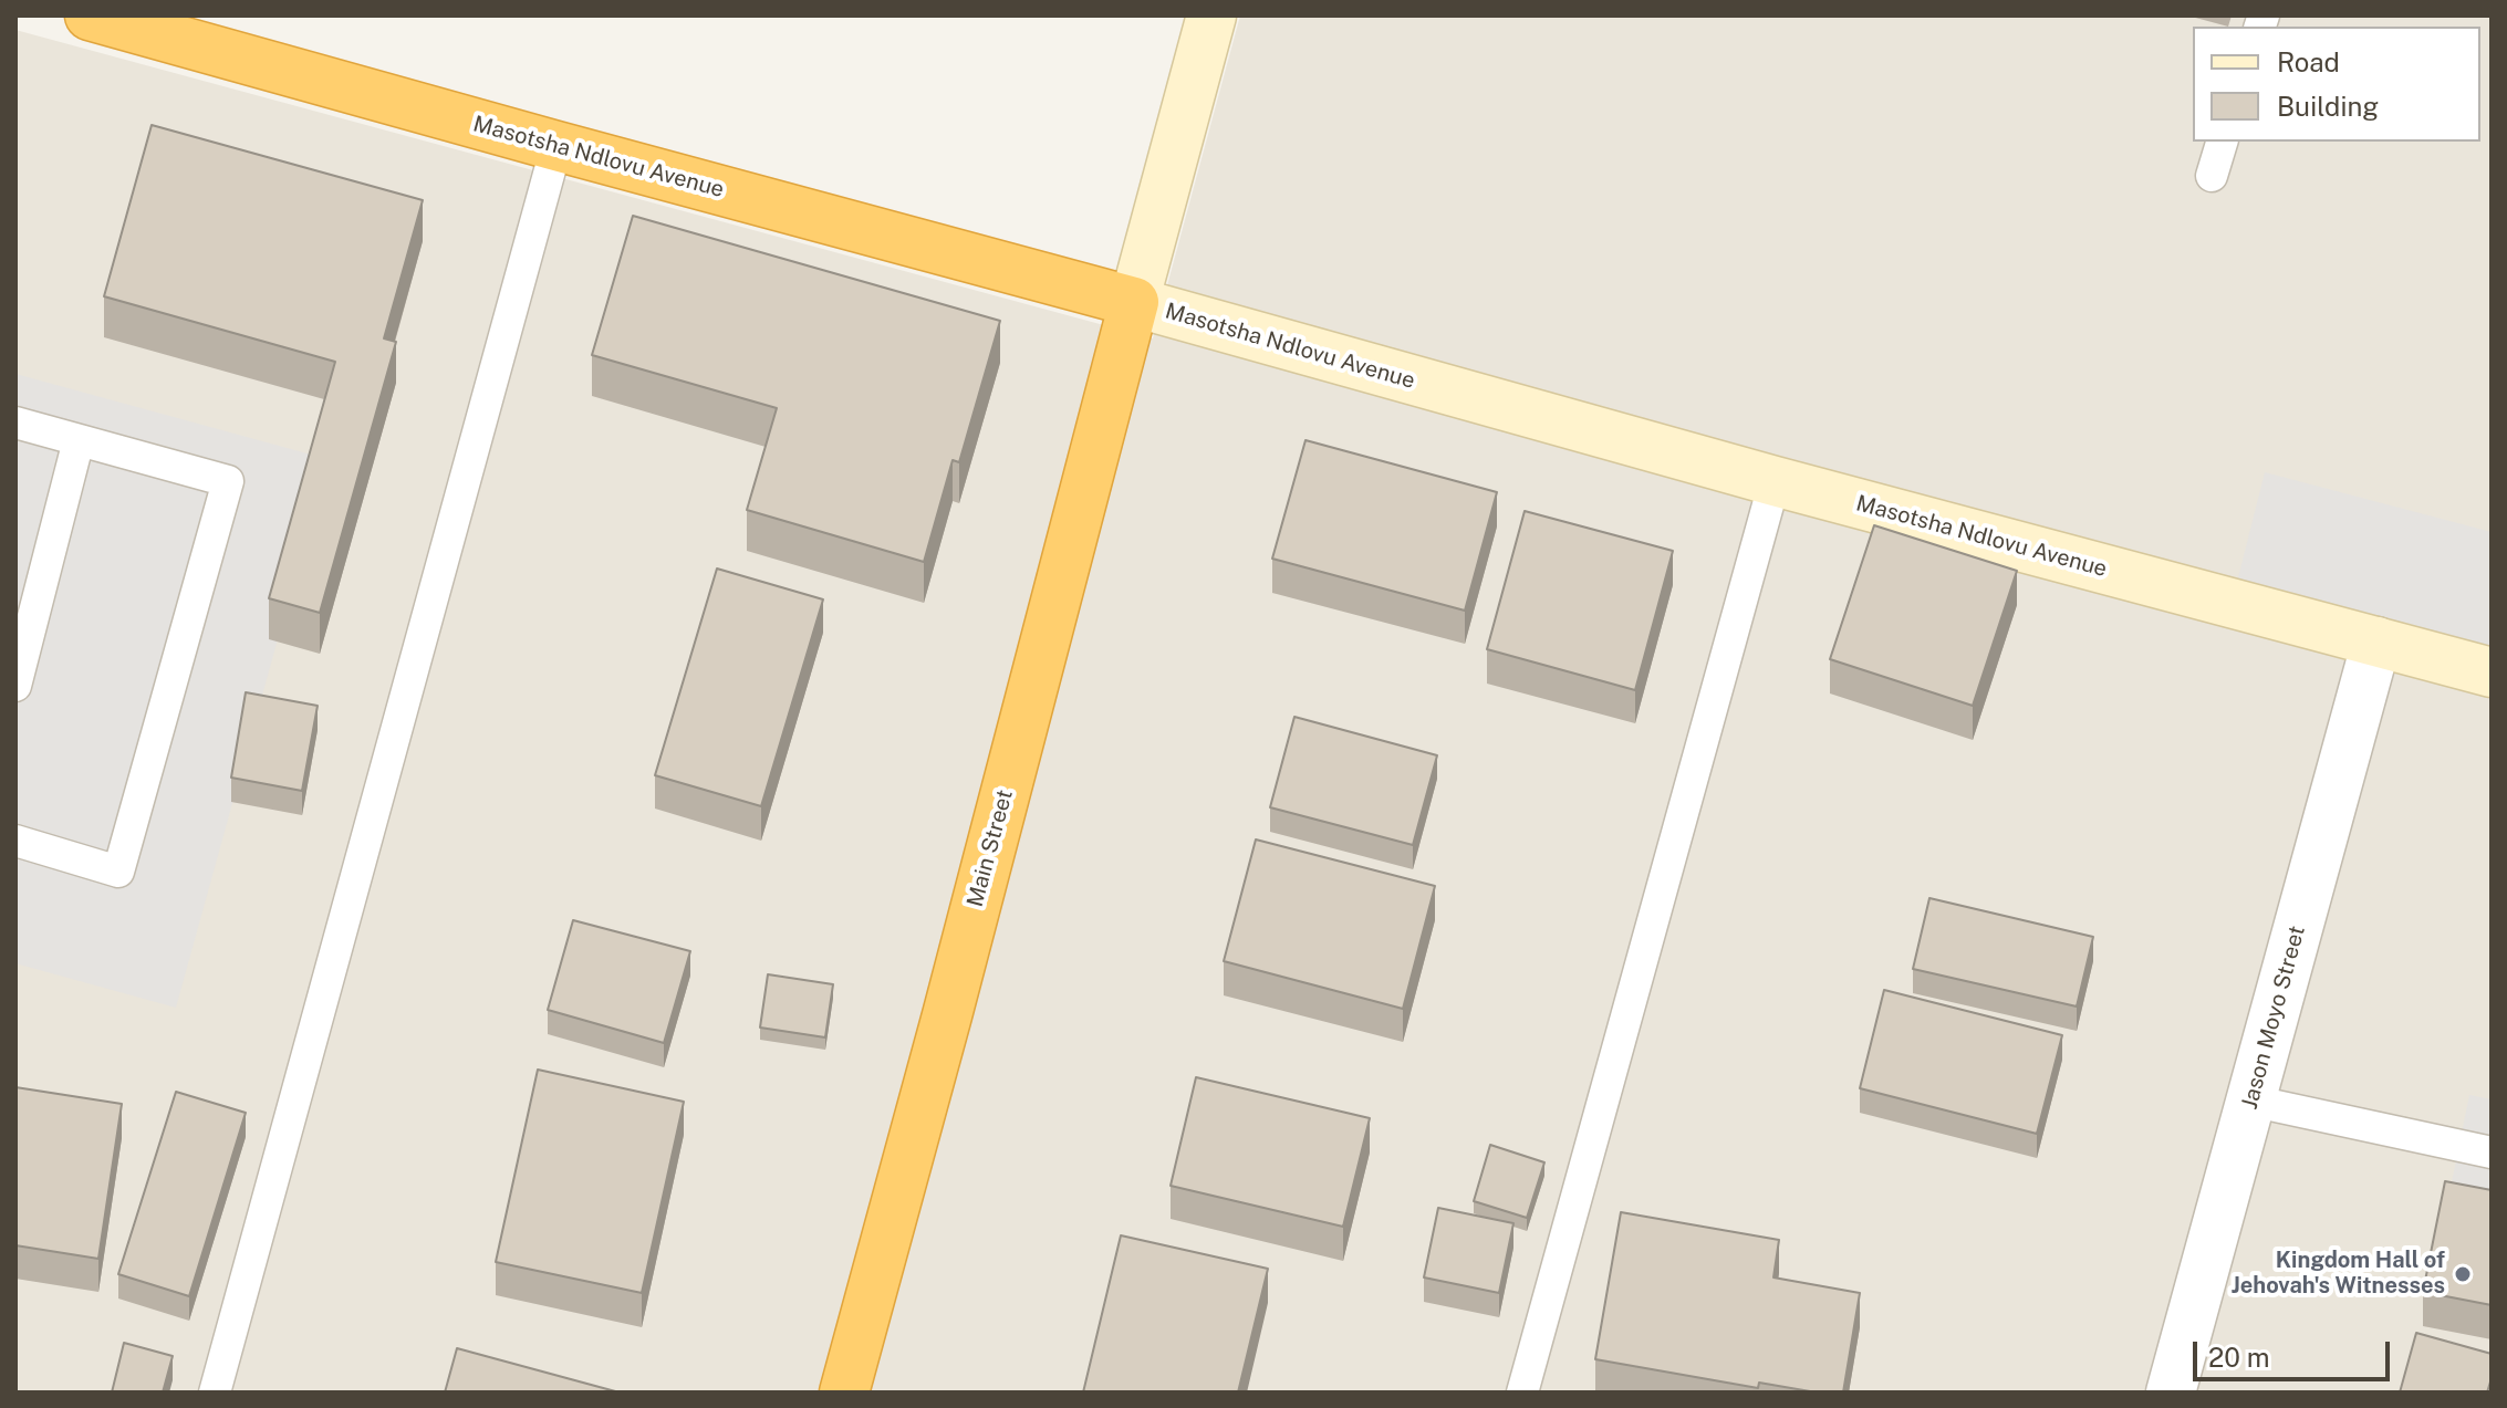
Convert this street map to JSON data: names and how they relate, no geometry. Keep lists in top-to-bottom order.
{
  "streets": {
    "highway": ["Masotsha Ndlovu Avenue", "Main Street"],
    "street": ["Jason Moyo Street"]
  },
  "crossings": [
    ["Masotsha Ndlovu Avenue", "Main Street"],
    ["Masotsha Ndlovu Avenue", "Jason Moyo Street"]
  ],
  "places": ["Kingdom Hall of Jehovah's Witnesses"],
  "legend": ["Road", "Building"],
  "scale_bar": "20 m"
}
